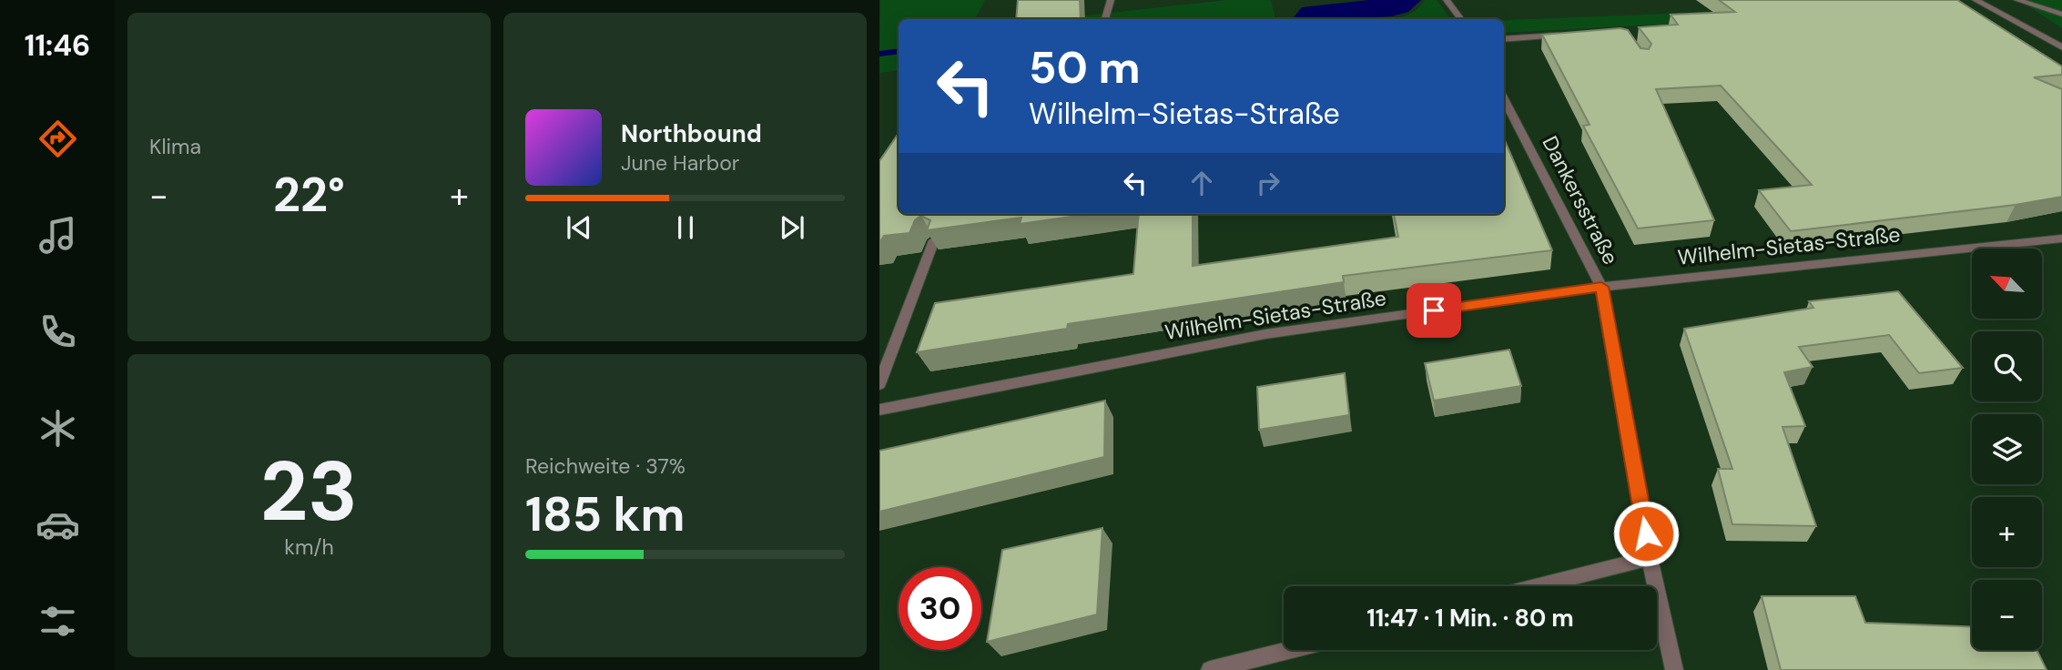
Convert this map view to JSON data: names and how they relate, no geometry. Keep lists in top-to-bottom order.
{
  "streets": {
    "street": ["Dankersstraße", "Wilhelm-Sietas-Straße"]
  },
  "crossings": [
    ["Dankersstraße", "Wilhelm-Sietas-Straße"]
  ],
  "north": "top left",
  "page": {
    "tabs": "11:46",
    "tile": [
      "Klima",
      ["23", "km/h"],
      ["Reichweite · 37%", "185 km"]
    ],
    "turn": ["50 m", "Wilhelm-Sietas-Straße"],
    "song": ["Northbound", "June Harbor"],
    "heat": ["−", "22°", "+"],
    "map_buttons": ["+", "−"],
    "limit": "30",
    "trip": "11:47 · 1 Min. · 80 m"
  }
}
